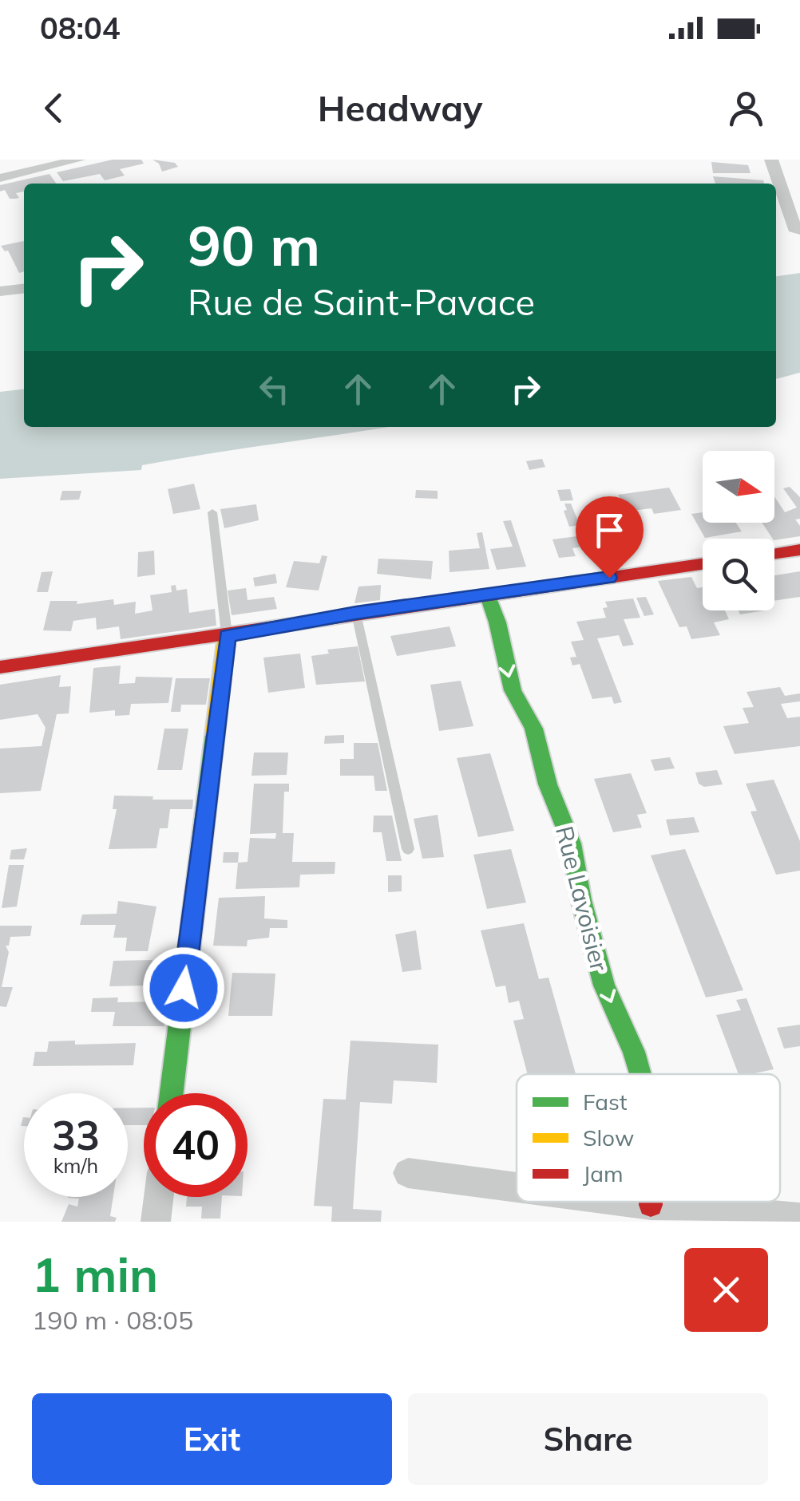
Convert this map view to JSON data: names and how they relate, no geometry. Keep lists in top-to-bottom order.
{
  "streets": {
    "street": ["Rue Lavoisier"]
  },
  "one_way": ["Rue Lavoisier"],
  "legend": ["Fast", "Slow", "Jam"],
  "north": "right",
  "page": {
    "status": "08:04",
    "header": "Headway",
    "turn": ["90 m", "Rue de Saint-Pavace"],
    "speed": "33 km/h",
    "limit": "40",
    "heading": ["1 min", "190 m · 08:05"],
    "buttons": ["Exit", "Share"]
  }
}
